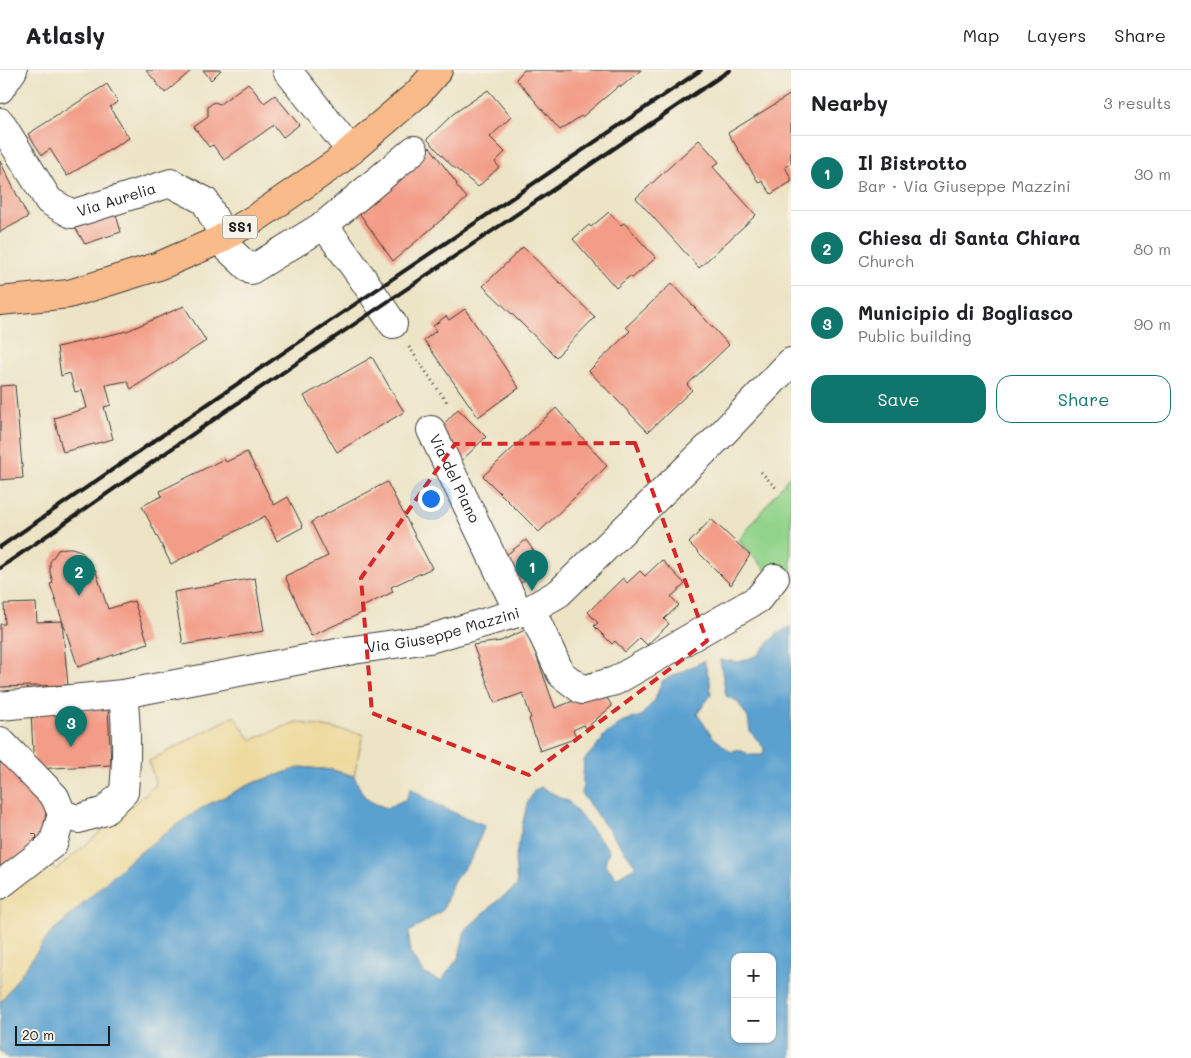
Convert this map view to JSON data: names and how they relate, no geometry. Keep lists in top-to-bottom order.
{
  "streets": {
    "main road": ["SS1"],
    "street": ["Via Aurelia", "Via del Piano", "Via Giuseppe Mazzini"]
  },
  "crossings": [
    ["Via Aurelia", "SS1"],
    ["Via del Piano", "Via Giuseppe Mazzini"]
  ],
  "house_numbers": ["7"],
  "scale_bar": "20 m",
  "page": {
    "header": "Atlasly",
    "nav": ["Map", "Layers", "Share"],
    "heading": ["Nearby", "3 results"],
    "list": [
      {
        "mark": "1",
        "name": "Il Bistrotto",
        "note": "Bar · Via Giuseppe Mazzini",
        "value": "30 m"
      },
      {
        "mark": "2",
        "name": "Chiesa di Santa Chiara",
        "note": "Church",
        "value": "80 m"
      },
      {
        "mark": "3",
        "name": "Municipio di Bogliasco",
        "note": "Public building",
        "value": "90 m"
      }
    ],
    "buttons": ["Save", "Share"],
    "pins": ["1", "2", "3"],
    "map_buttons": ["+", "−"],
    "scale": "20 m"
  }
}
